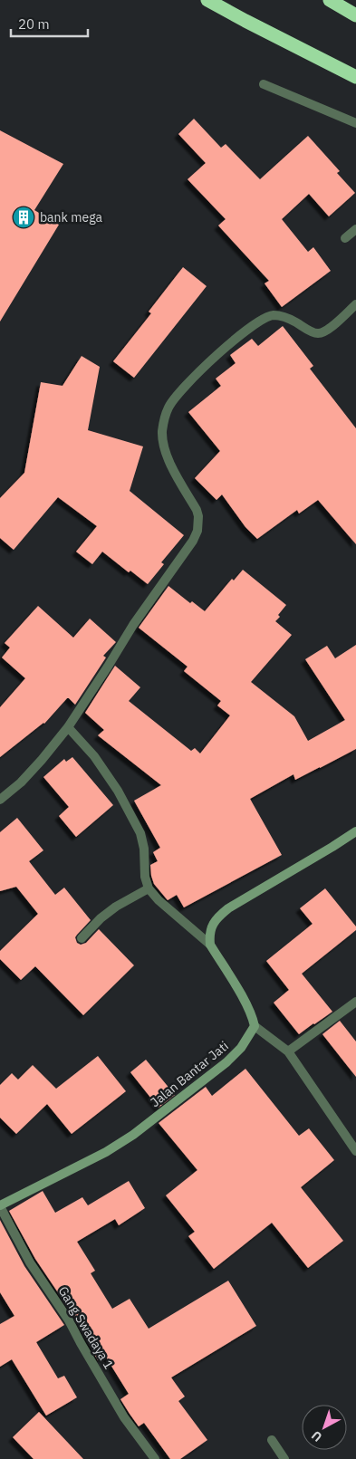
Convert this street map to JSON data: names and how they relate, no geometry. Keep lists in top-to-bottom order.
{
  "streets": {
    "street": ["Jalan Bantar Jati", "Gang Swadaya 1"]
  },
  "crossings": [
    ["Jalan Bantar Jati", "Gang Swadaya 1"]
  ],
  "places": {
    "building": ["bank mega"]
  },
  "scale_bar": "20 m",
  "north": "bottom left"
}
